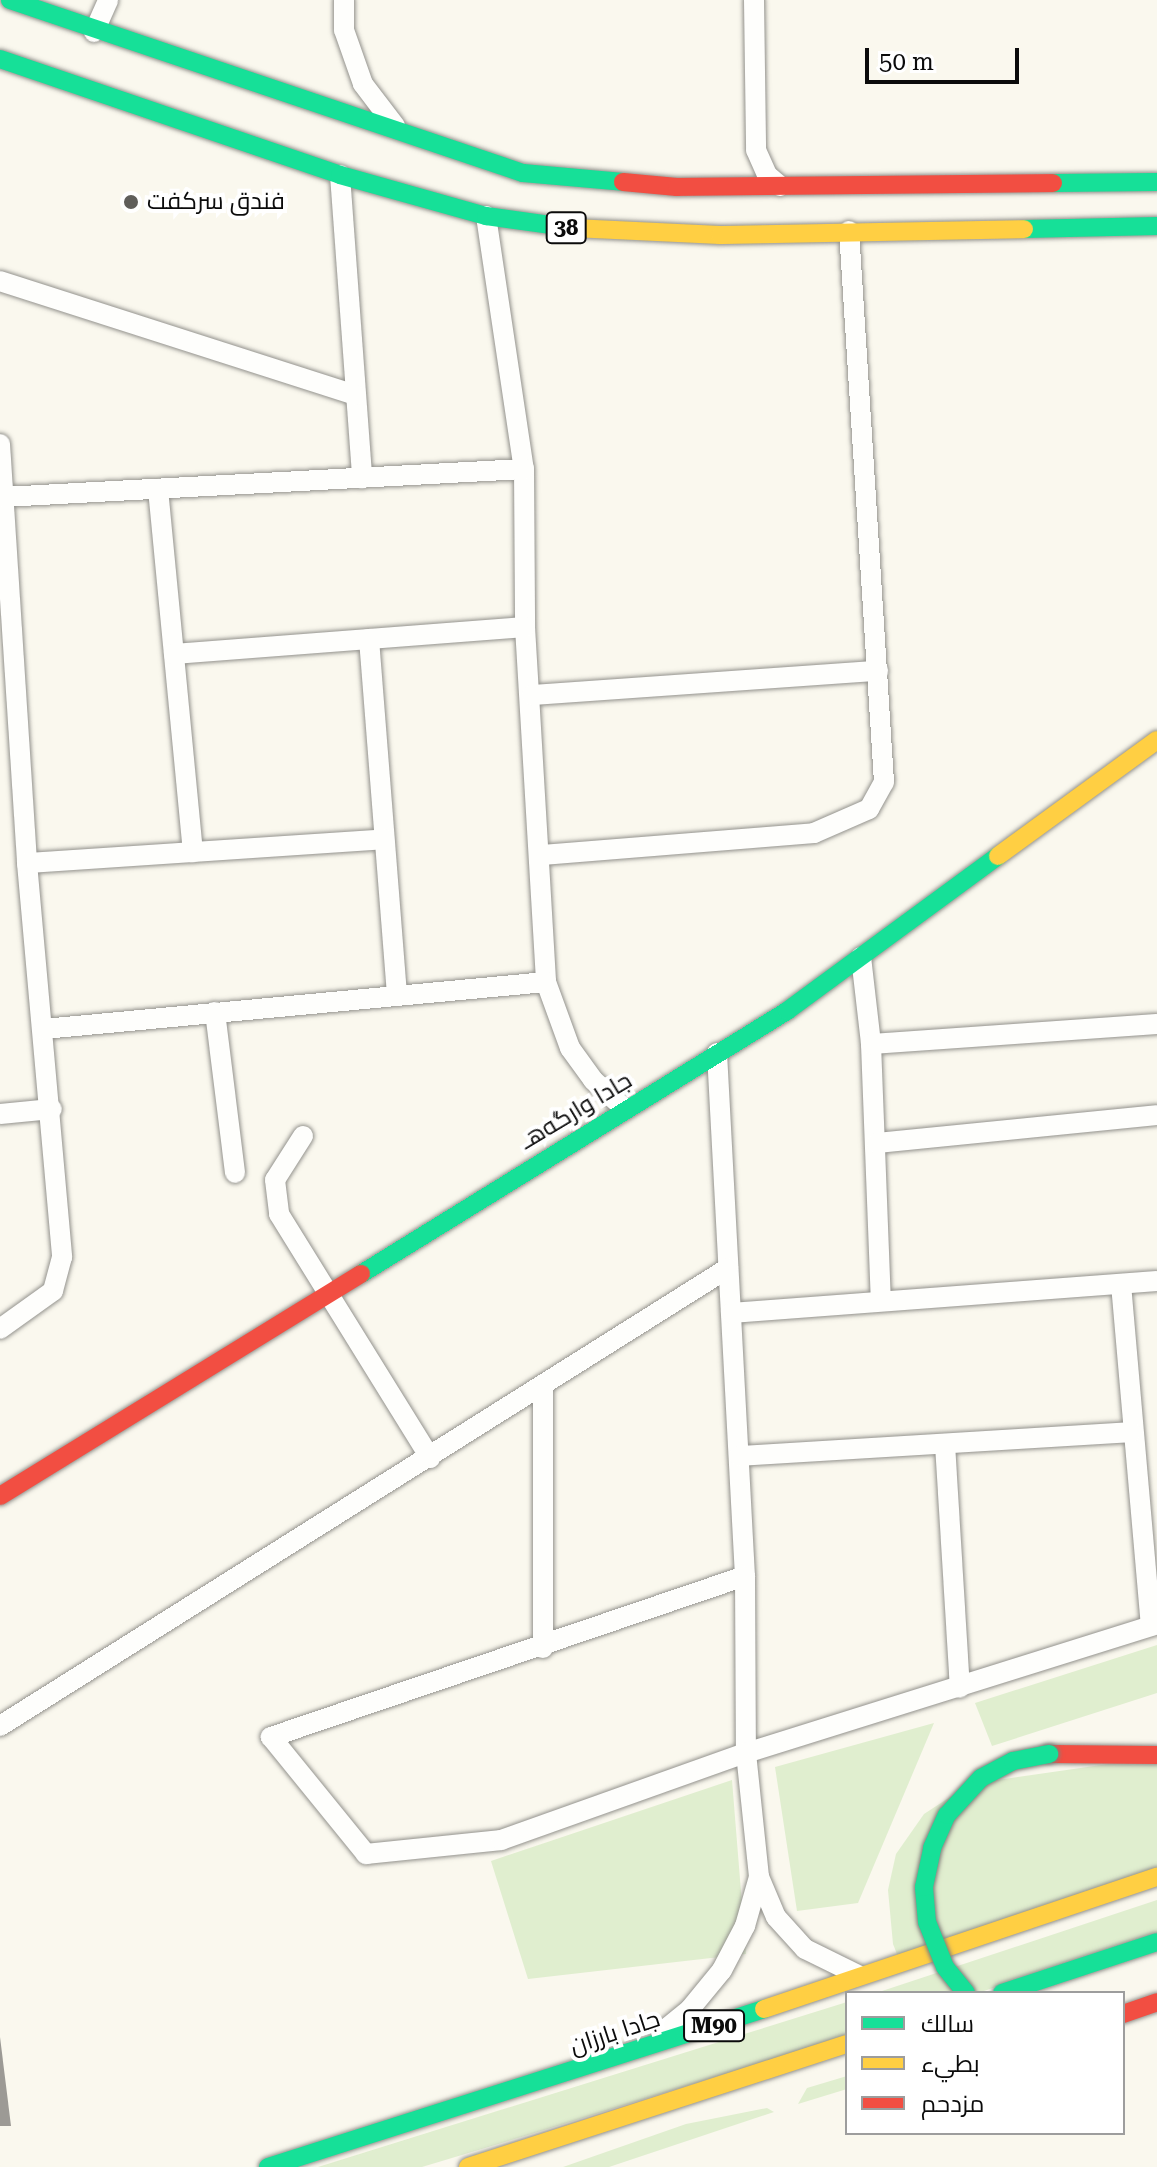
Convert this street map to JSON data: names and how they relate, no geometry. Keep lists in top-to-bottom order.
{
  "streets": {
    "main road": [
      "38",
      "جادا وارگه‌هـ",
      "M90",
      "جادا بارزان"
    ]
  },
  "places": ["فندق سركفت"],
  "legend": ["سالك", "بطيء", "مزدحم"],
  "scale_bar": "50 m"
}
